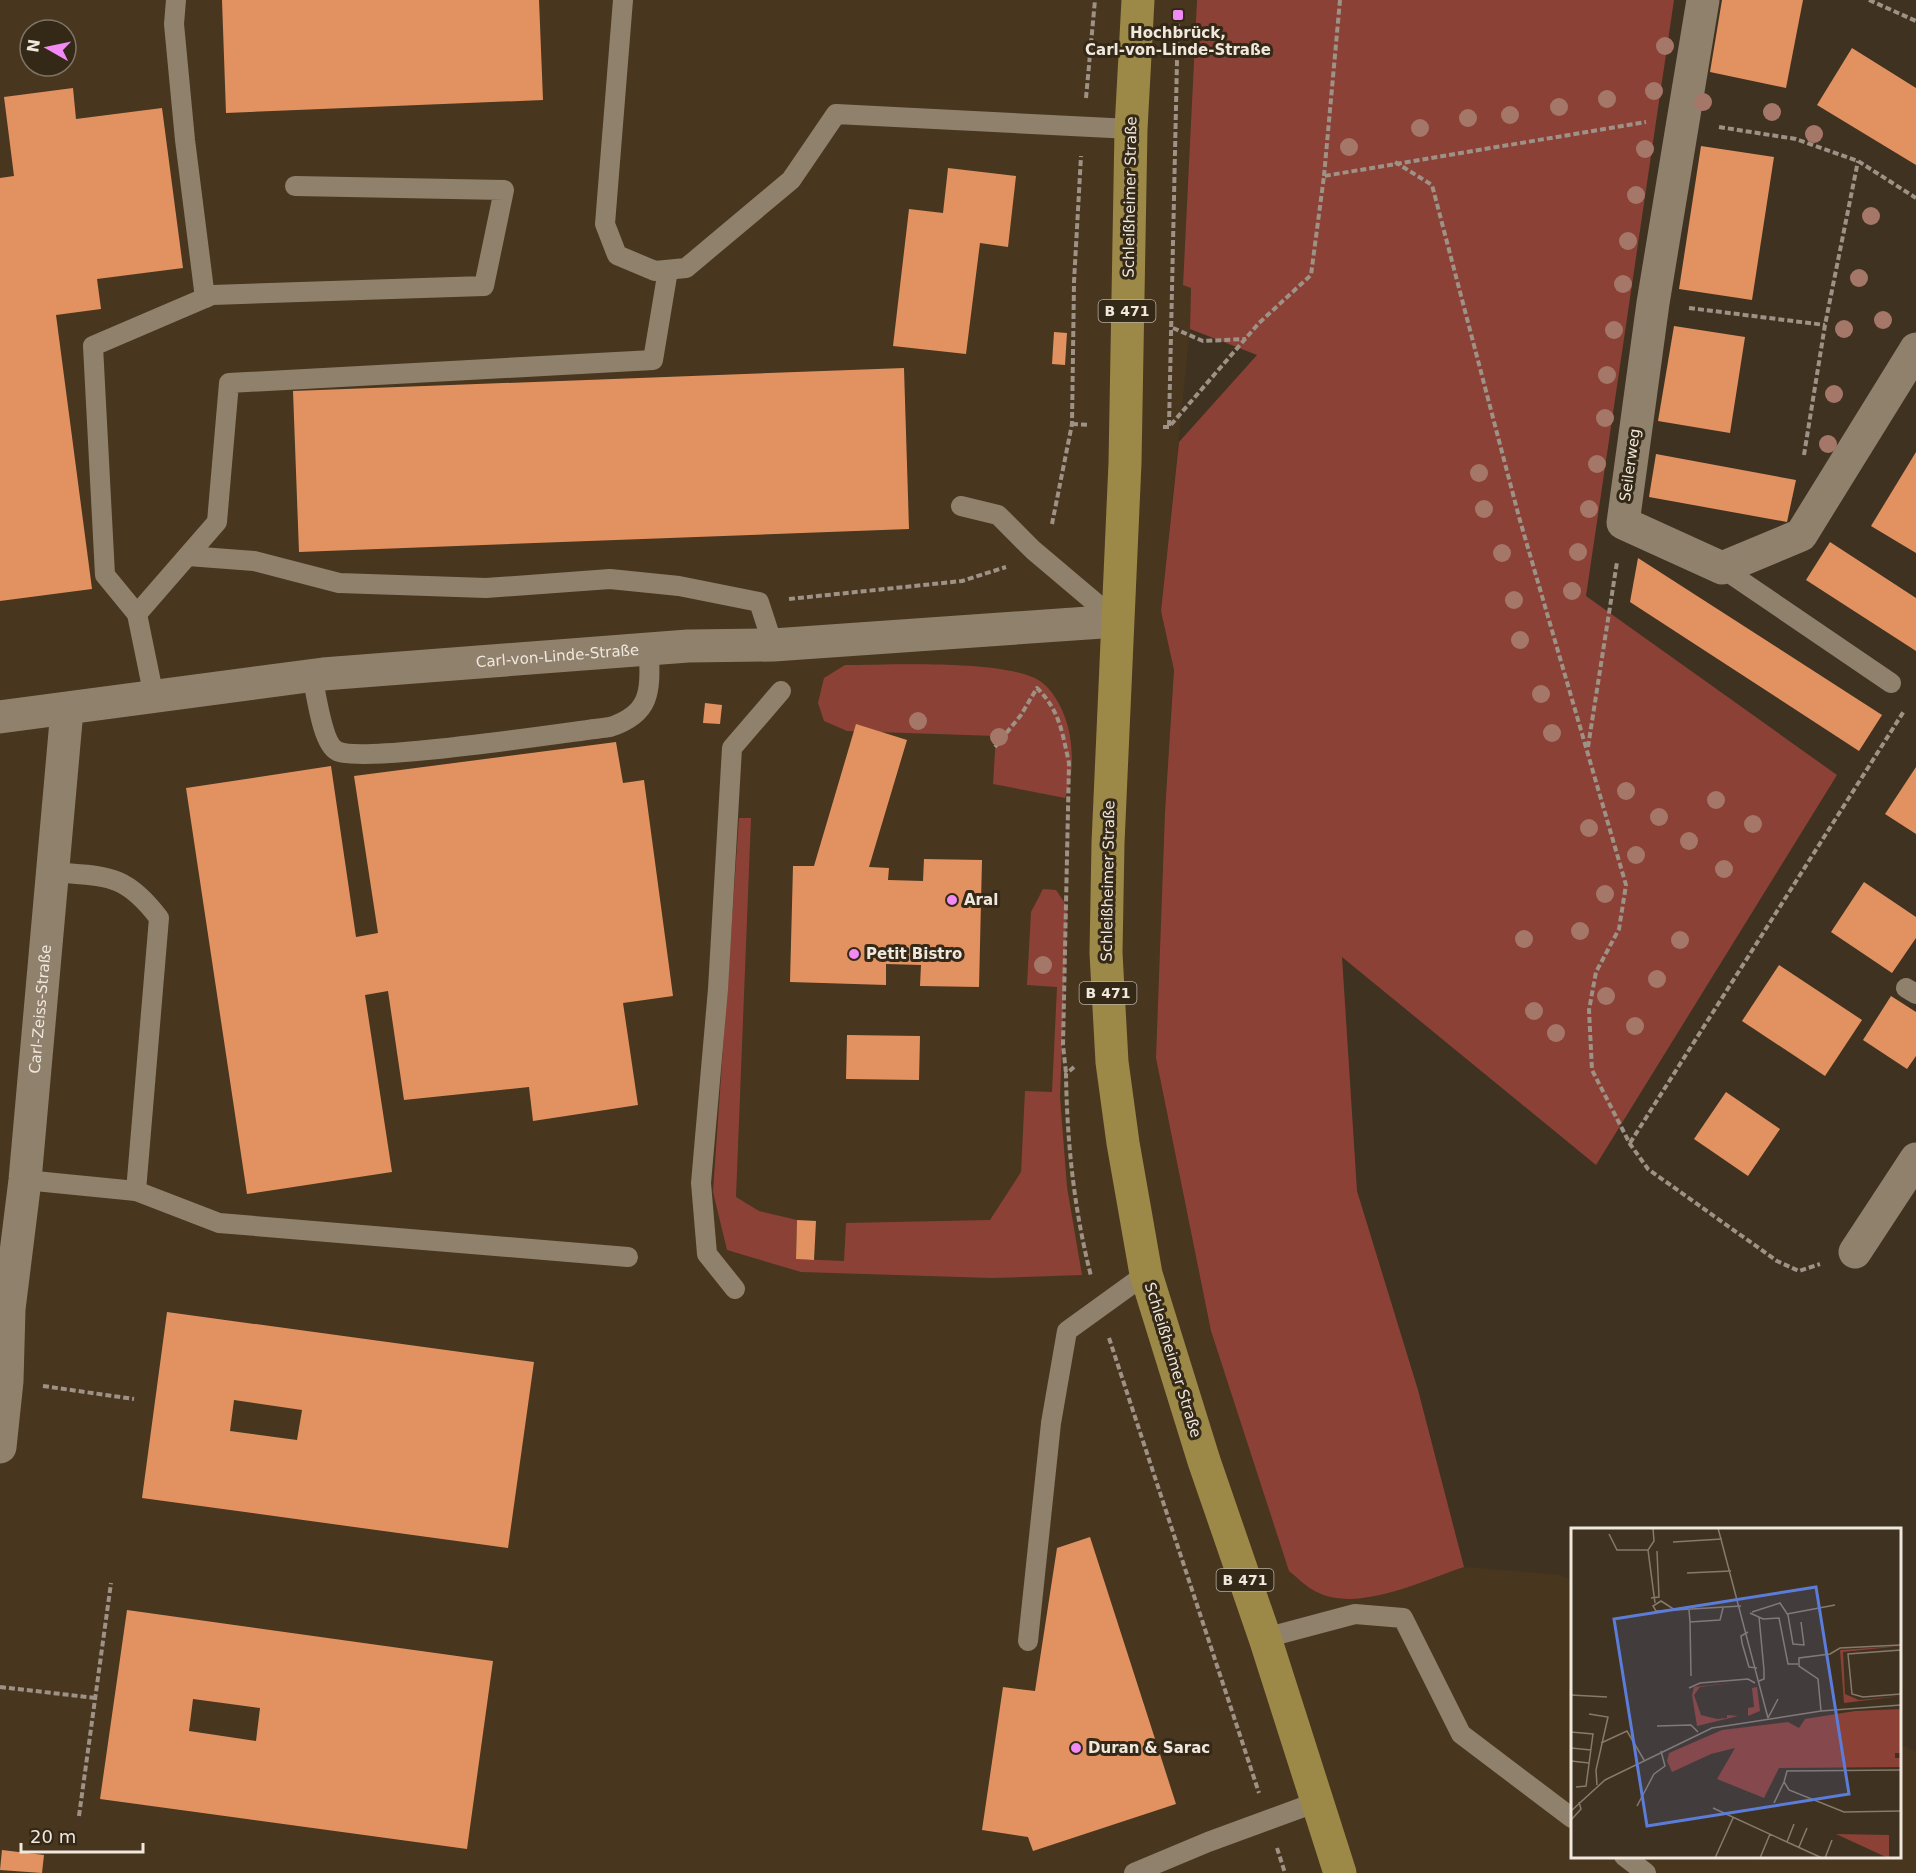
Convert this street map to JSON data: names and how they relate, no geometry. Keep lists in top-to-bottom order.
{
  "streets": {
    "main road": ["Schleißheimer Straße", "B 471"],
    "street": ["Seilerweg", "Carl-von-Linde-Straße", "Carl-Zeiss-Straße"]
  },
  "crossings": [
    ["Schleißheimer Straße", "Carl-von-Linde-Straße"],
    ["Carl-von-Linde-Straße", "Carl-Zeiss-Straße"]
  ],
  "places": {
    "transit": ["Hochbrück, Carl-von-Linde-Straße"],
    "other": ["Aral", "Petit Bistro", "Duran & Sarac"]
  },
  "scale_bar": "20 m",
  "north": "left"
}
